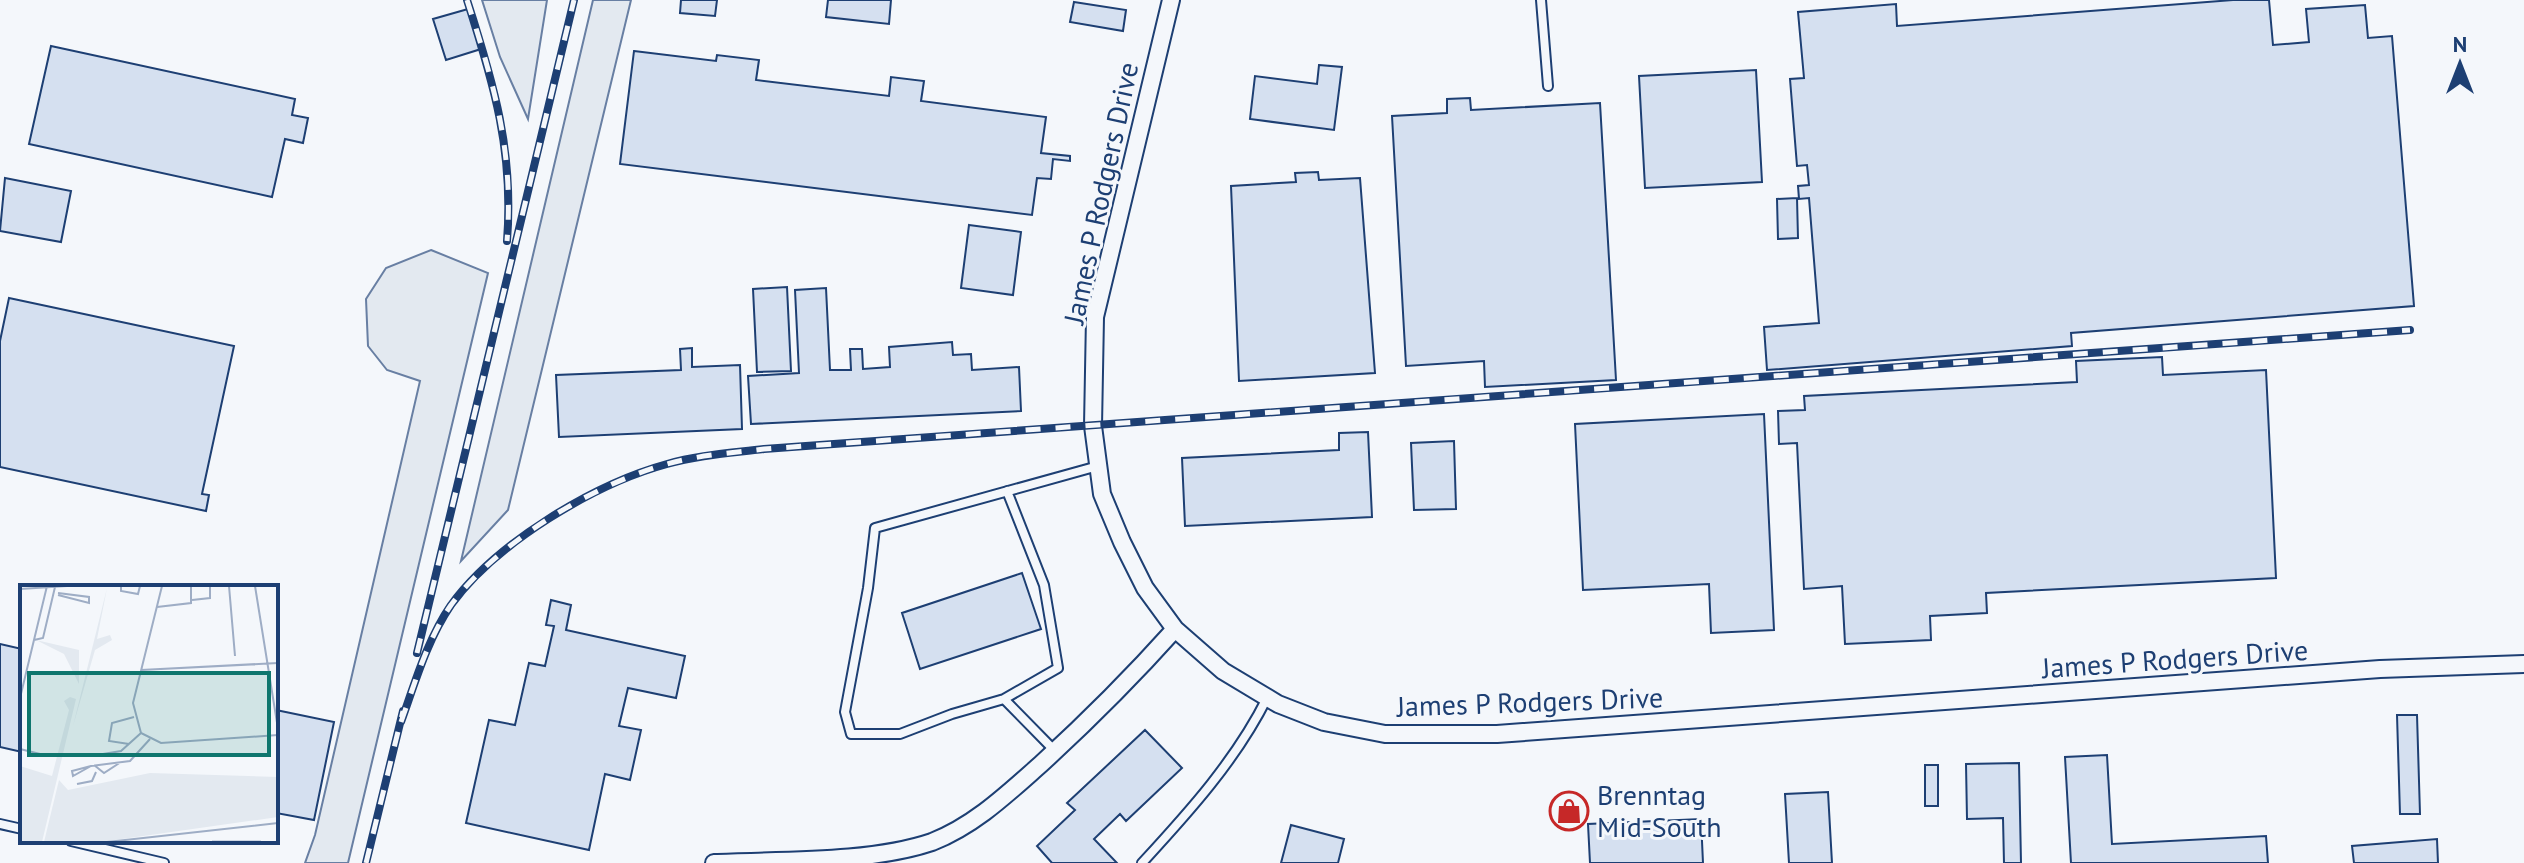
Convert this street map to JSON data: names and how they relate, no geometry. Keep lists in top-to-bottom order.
{
  "streets": {
    "street": ["James P Rodgers Drive"]
  },
  "places": {
    "shop": ["Brenntag Mid-South"]
  },
  "north": "top"
}
